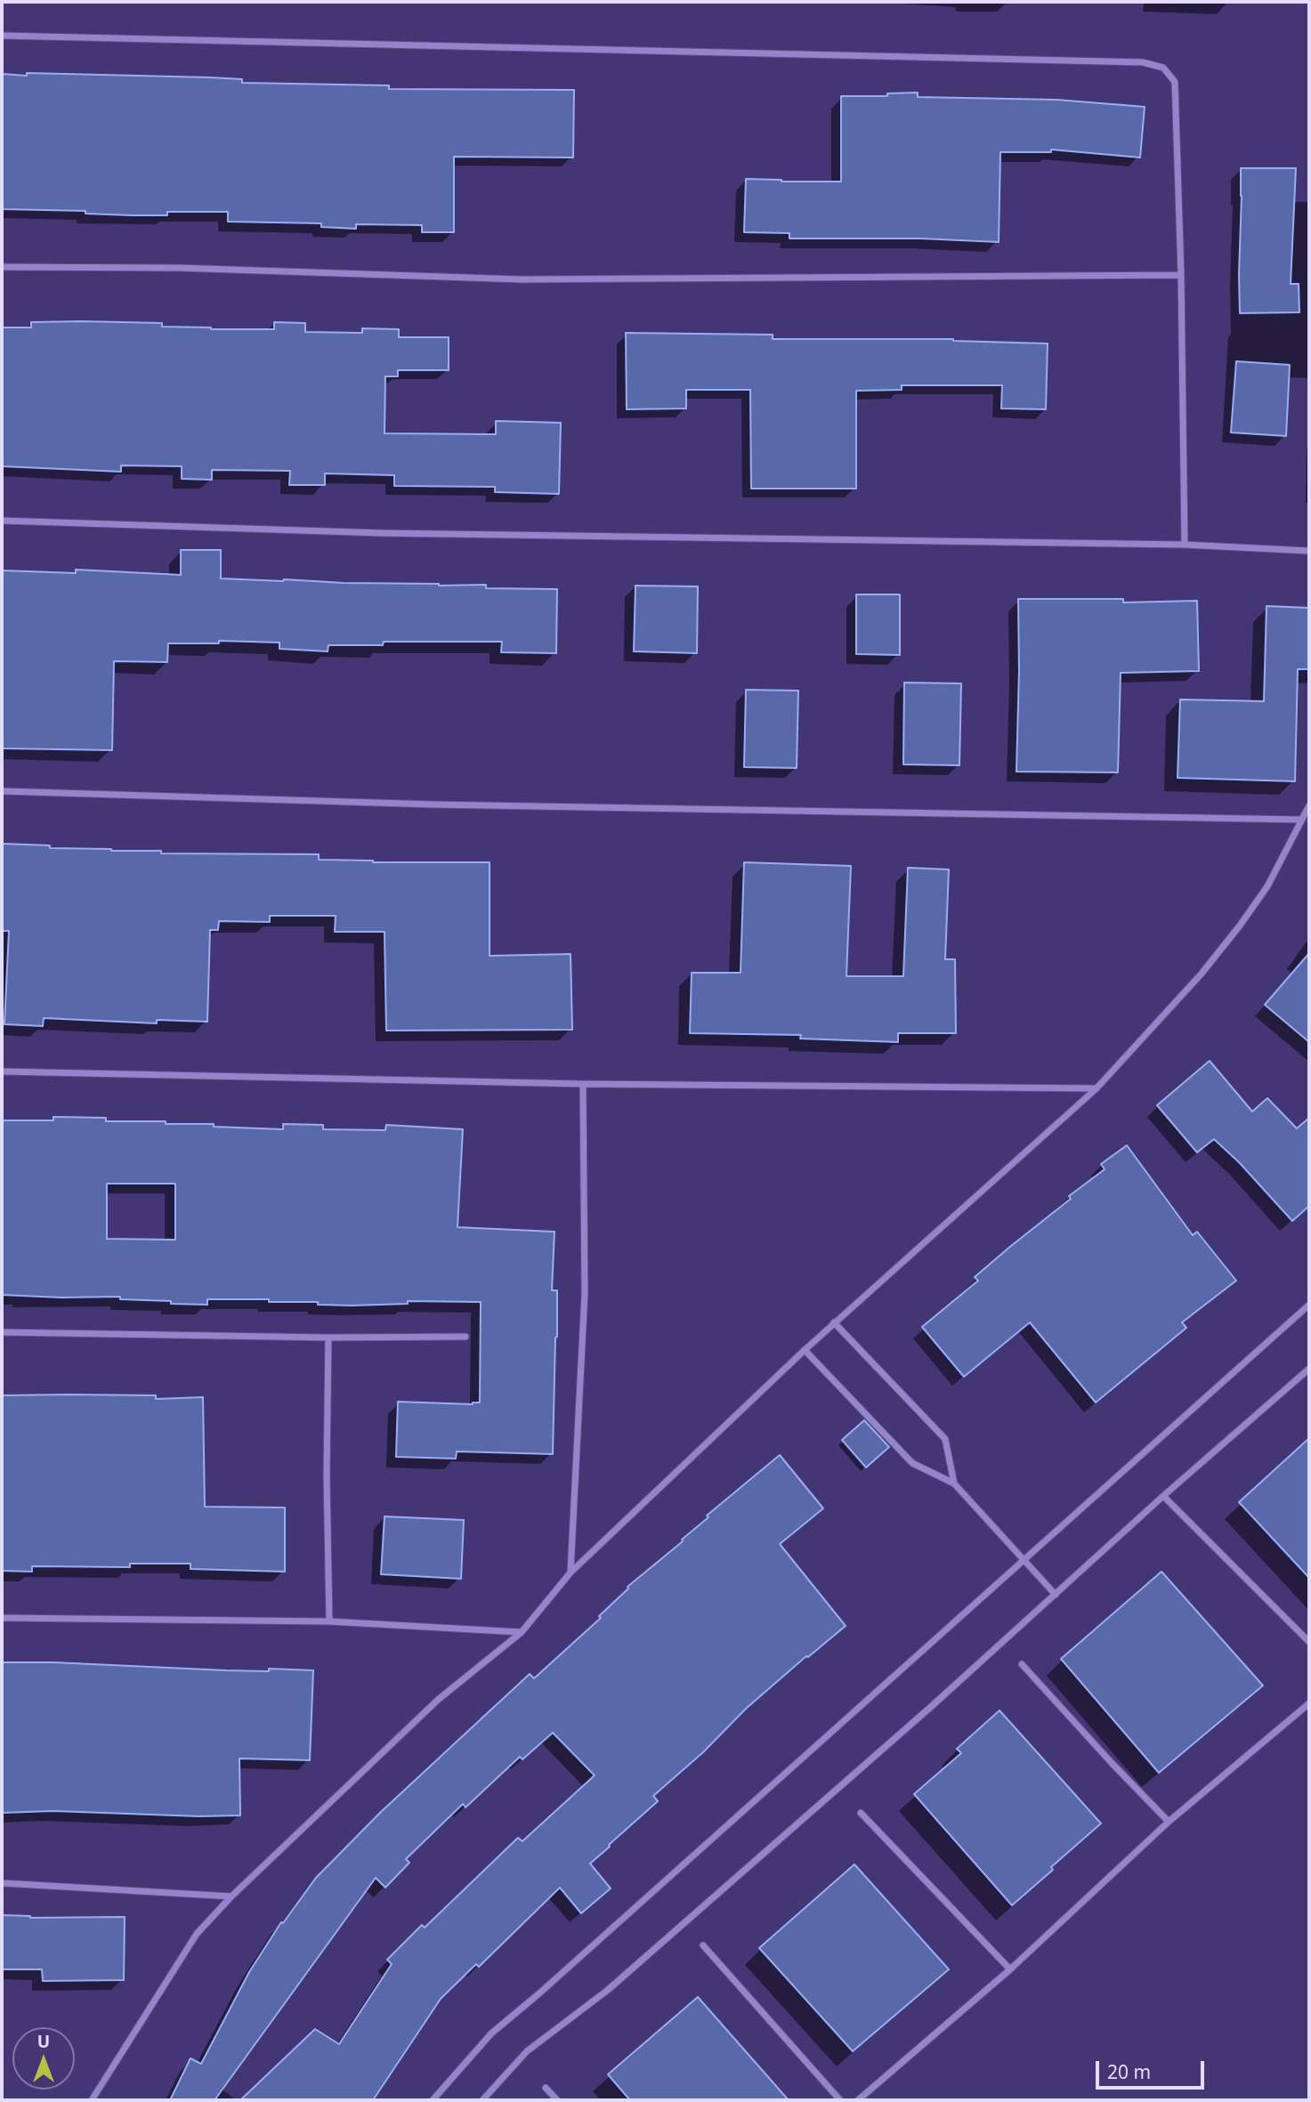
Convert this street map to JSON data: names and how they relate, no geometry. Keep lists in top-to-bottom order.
{
  "scale_bar": "20 m",
  "north": "top"
}
